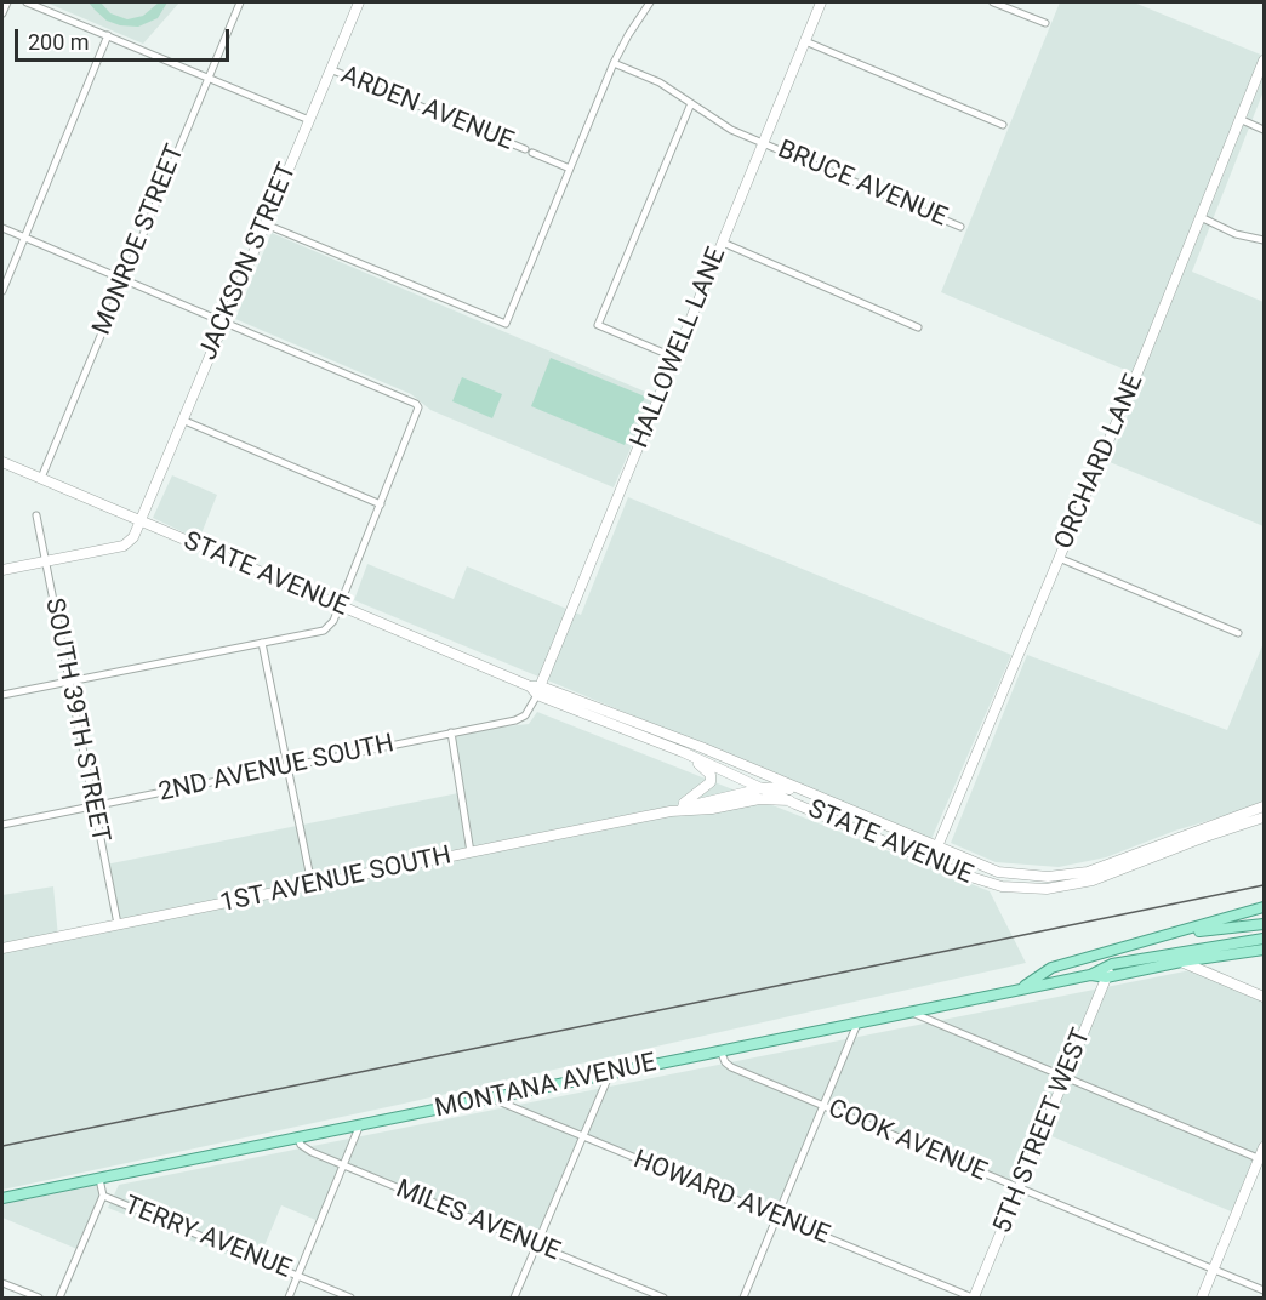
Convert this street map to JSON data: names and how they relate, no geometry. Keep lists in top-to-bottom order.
{
  "streets": {
    "main road": ["MONTANA AVENUE"],
    "street": [
      "ARDEN AVENUE",
      "BRUCE AVENUE",
      "MONROE STREET",
      "JACKSON STREET",
      "HALLOWELL LANE",
      "ORCHARD LANE",
      "STATE AVENUE",
      "SOUTH 39TH STREET",
      "2ND AVENUE SOUTH",
      "1ST AVENUE SOUTH",
      "5TH STREET WEST",
      "COOK AVENUE",
      "HOWARD AVENUE",
      "MILES AVENUE",
      "TERRY AVENUE"
    ]
  },
  "crossings": [
    ["ARDEN AVENUE", "JACKSON STREET"],
    ["BRUCE AVENUE", "HALLOWELL LANE"],
    ["MONROE STREET", "STATE AVENUE"],
    ["JACKSON STREET", "STATE AVENUE"],
    ["HALLOWELL LANE", "STATE AVENUE"],
    ["HALLOWELL LANE", "2ND AVENUE SOUTH"],
    ["ORCHARD LANE", "STATE AVENUE"],
    ["STATE AVENUE", "2ND AVENUE SOUTH"],
    ["STATE AVENUE", "1ST AVENUE SOUTH"],
    ["SOUTH 39TH STREET", "2ND AVENUE SOUTH"],
    ["SOUTH 39TH STREET", "1ST AVENUE SOUTH"],
    ["MONTANA AVENUE", "5TH STREET WEST"],
    ["MONTANA AVENUE", "COOK AVENUE"],
    ["MONTANA AVENUE", "HOWARD AVENUE"],
    ["MONTANA AVENUE", "MILES AVENUE"],
    ["5TH STREET WEST", "COOK AVENUE"],
    ["5TH STREET WEST", "HOWARD AVENUE"]
  ],
  "scale_bar": "200 m"
}
